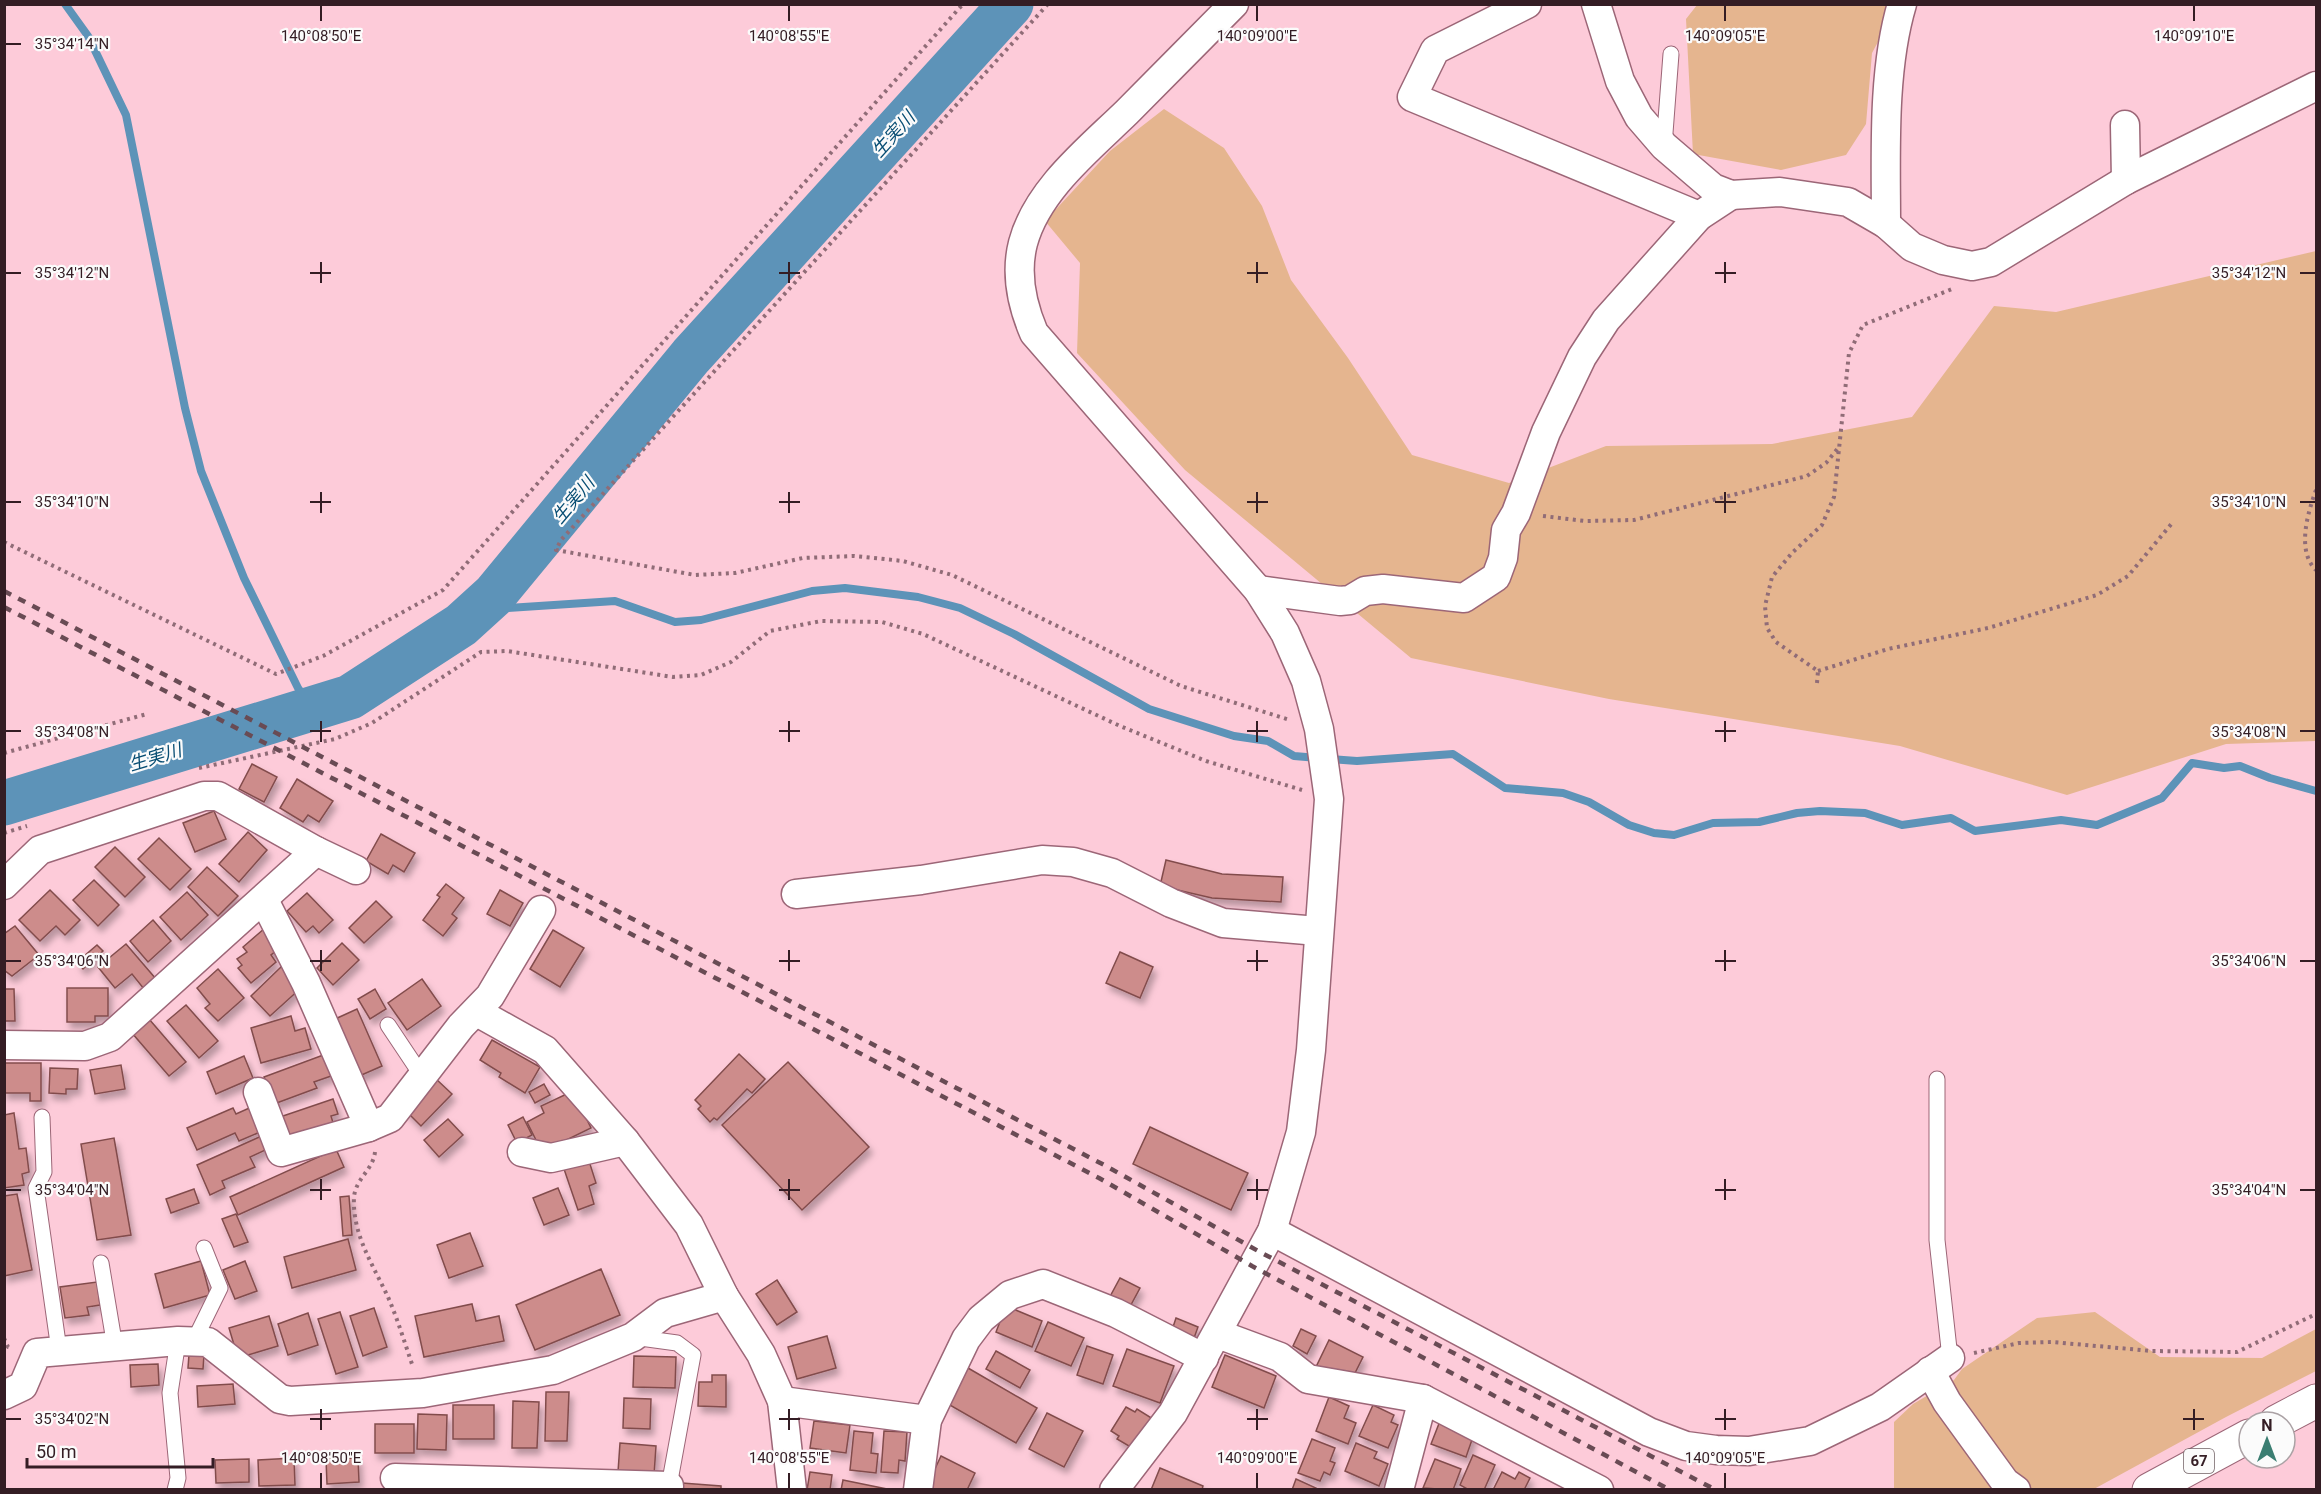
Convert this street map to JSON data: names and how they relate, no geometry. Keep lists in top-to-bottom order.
{
  "streets": {
    "main road": ["67"]
  },
  "water": ["生実川"],
  "scale_bar": "50 m",
  "north": "top",
  "coordinates": [
    "140°08'50\"E",
    "140°08'55\"E",
    "140°09'00\"E",
    "140°09'05\"E",
    "140°09'10\"E",
    "35°34'14\"N",
    "35°34'12\"N",
    "35°34'10\"N",
    "35°34'08\"N",
    "35°34'06\"N",
    "35°34'04\"N",
    "35°34'02\"N"
  ]
}
